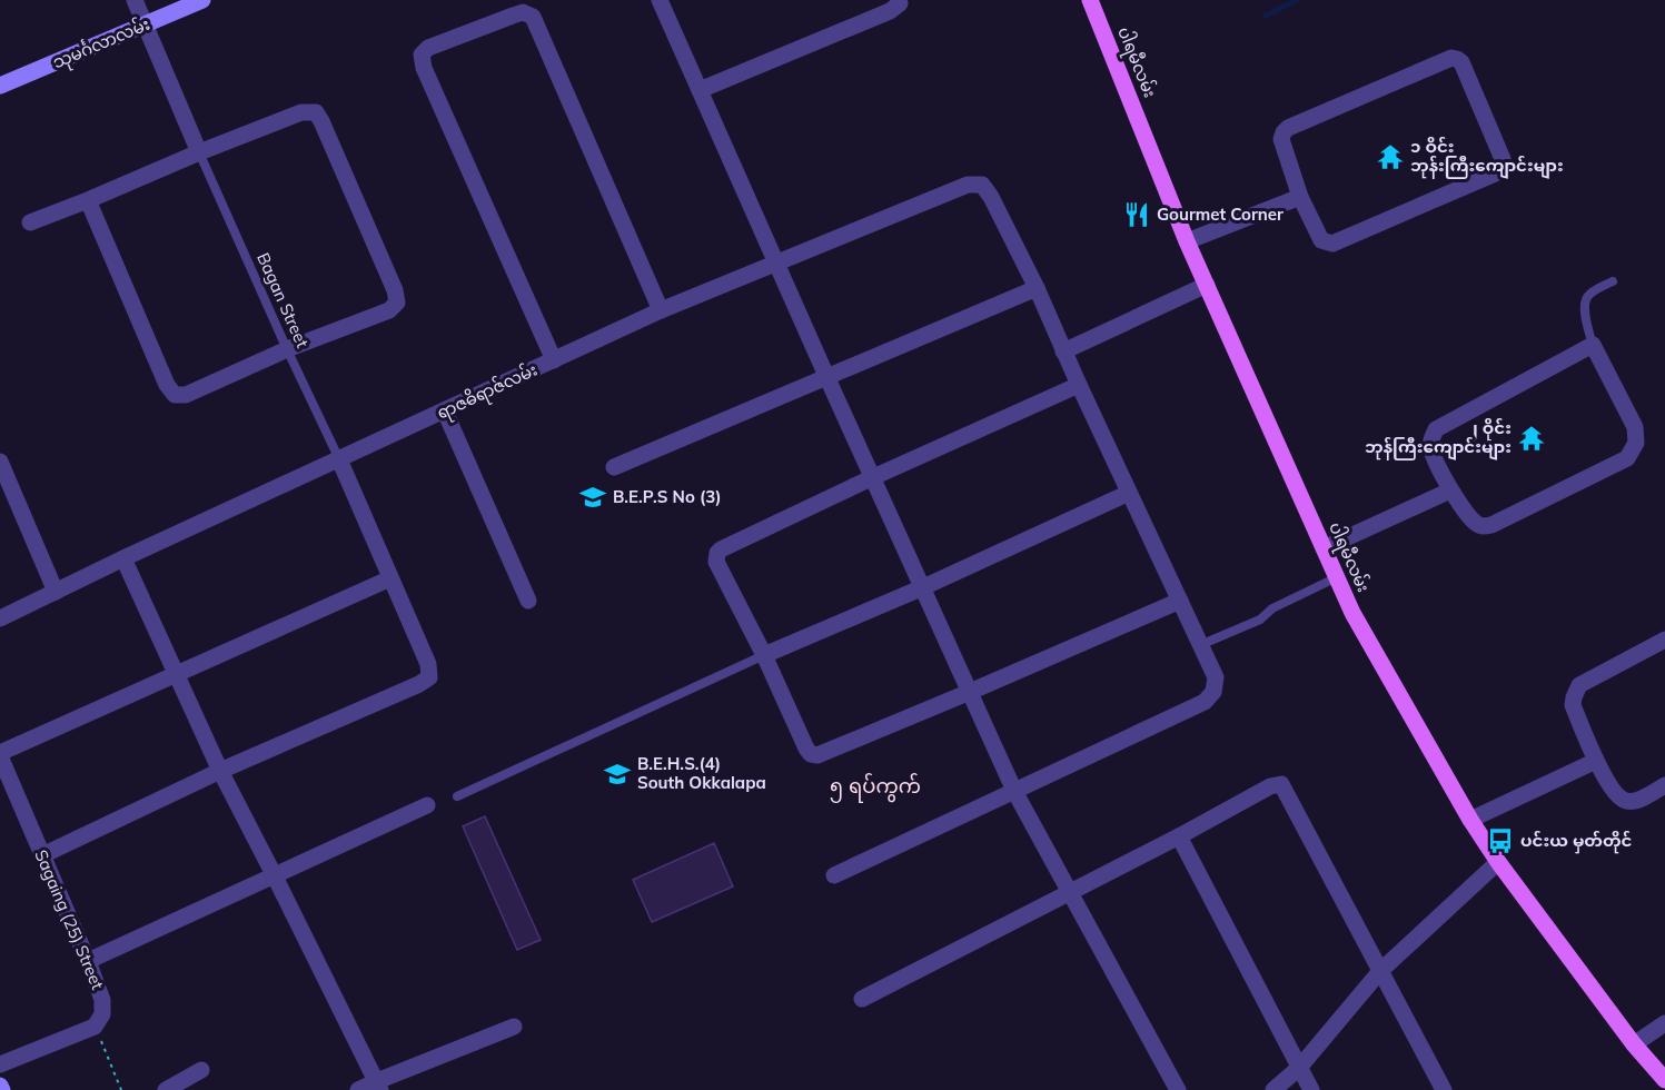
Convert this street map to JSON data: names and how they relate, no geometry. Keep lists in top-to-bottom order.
{
  "streets": {
    "main road": ["သုမင်္ဂလာလမ်း", "ပါရမီလမ်း"],
    "street": ["ရာဇဓိရာဇ်လမ်း", "Sagaing (25) Street"],
    "lane": ["Bagan Street"]
  },
  "crossings": [
    ["Bagan Street", "ရာဇဓိရာဇ်လမ်း"]
  ],
  "districts": ["၅ ရပ်ကွက်"],
  "places": {
    "temple": ["၁ ဝိုင်း ဘုန်းကြီးကျောင်းများ", "၂ ဝိုင်း ဘုန်ကြီးကျောင်းများ"],
    "restaurant": ["Gourmet Corner"],
    "school or university": ["B.E.P.S No (3)", "B.E.H.S.(4) South Okkalapa"],
    "bus stop": ["ပင်းယ မှတ်တိုင်"]
  }
}
